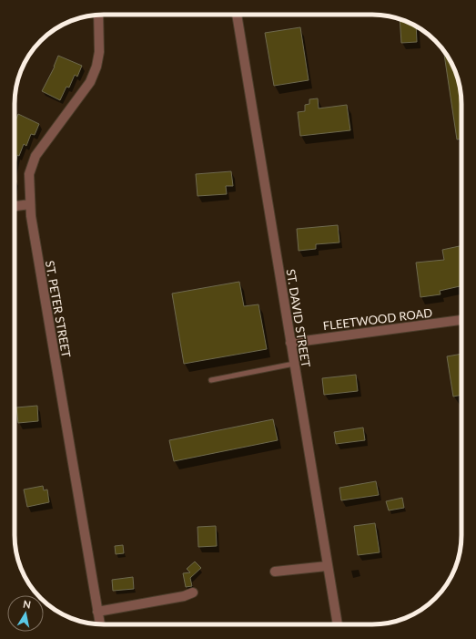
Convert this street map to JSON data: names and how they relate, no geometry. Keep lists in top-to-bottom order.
{
  "streets": {
    "street": ["ST. PETER STREET", "ST. DAVID STREET", "FLEETWOOD ROAD"]
  },
  "crossings": [
    ["ST. DAVID STREET", "FLEETWOOD ROAD"]
  ],
  "north": "top"
}
